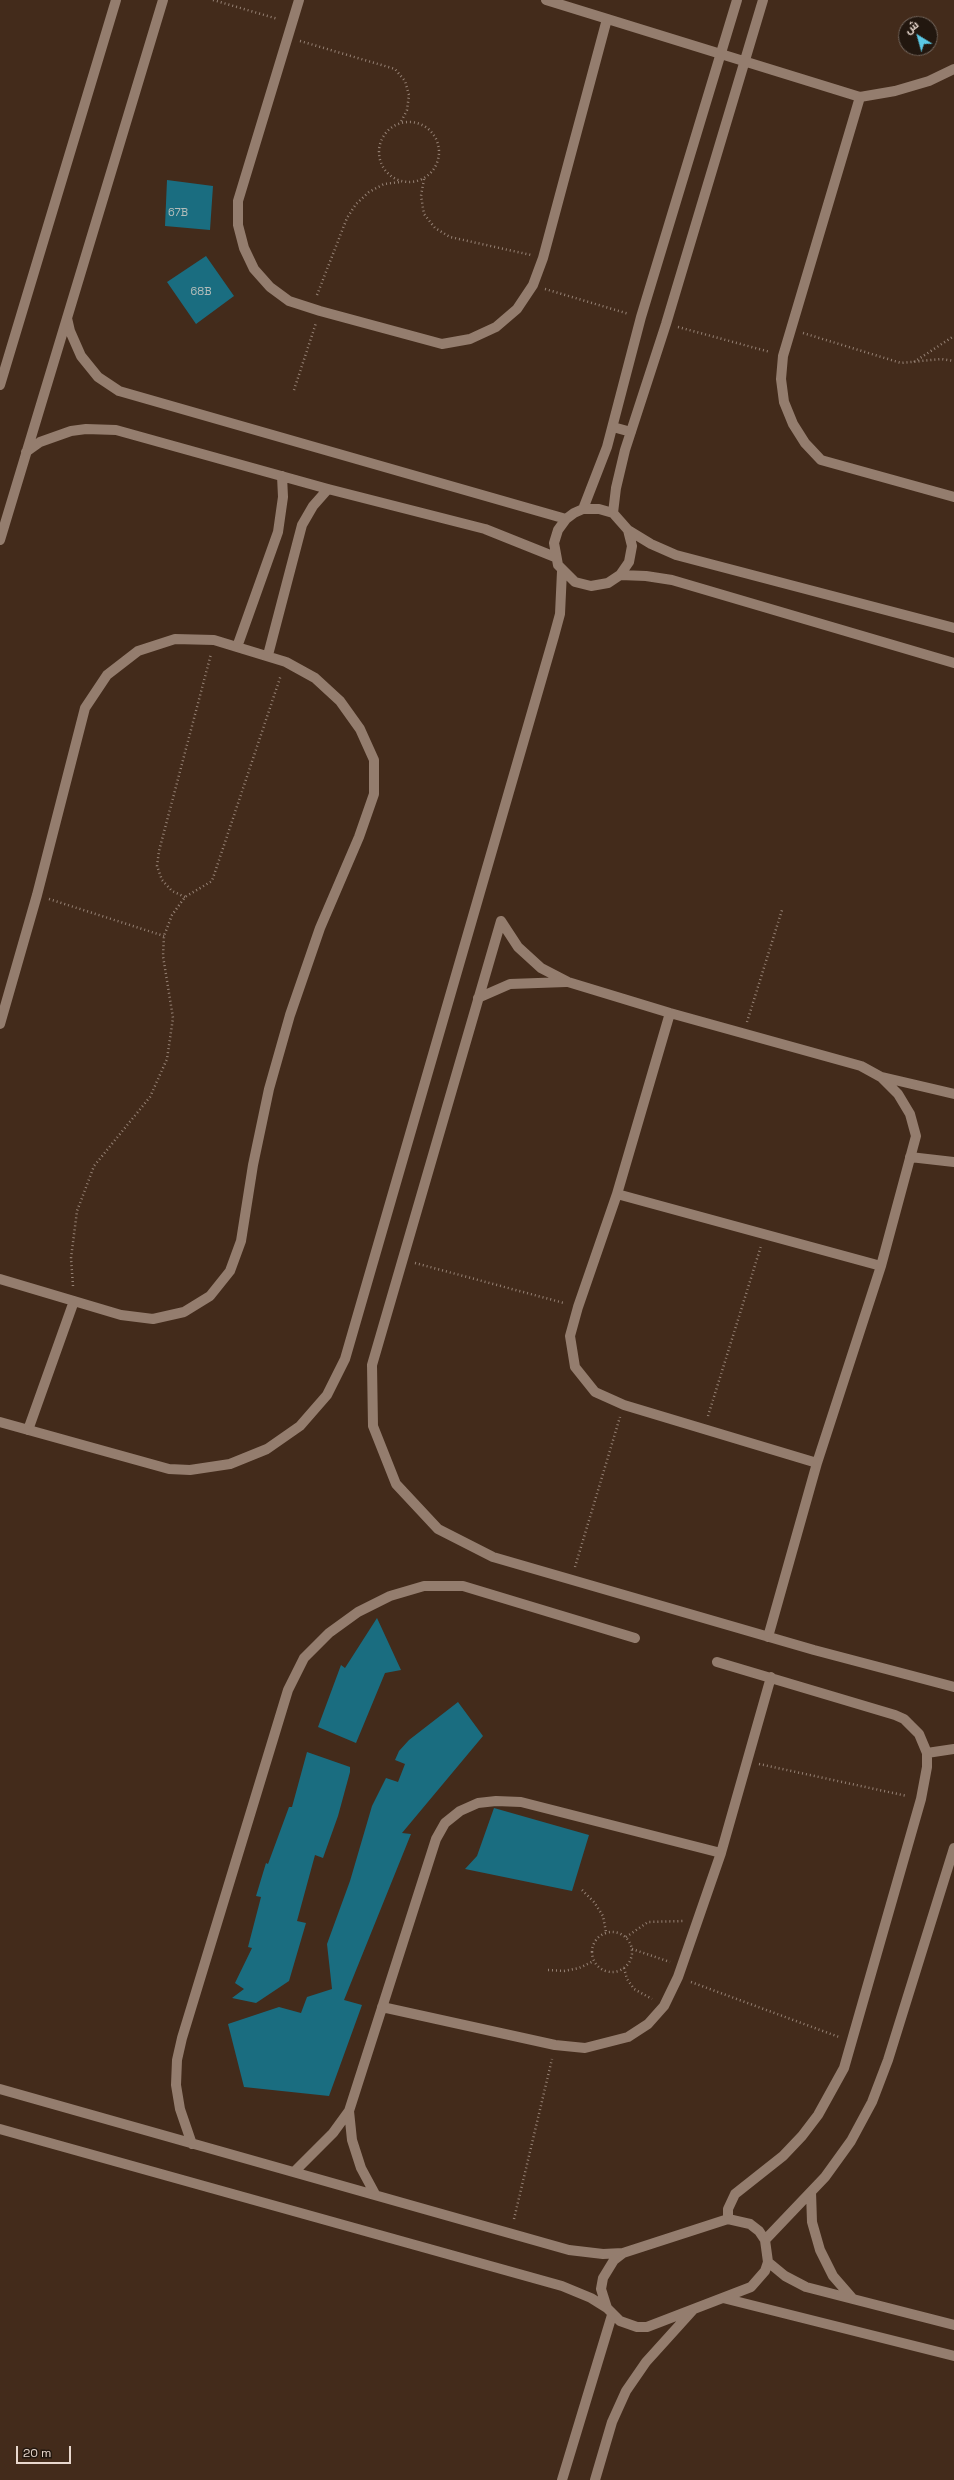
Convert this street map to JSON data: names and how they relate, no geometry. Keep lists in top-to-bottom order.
{
  "house_numbers": ["67B", "68B"],
  "scale_bar": "20 m",
  "north": "top left"
}
